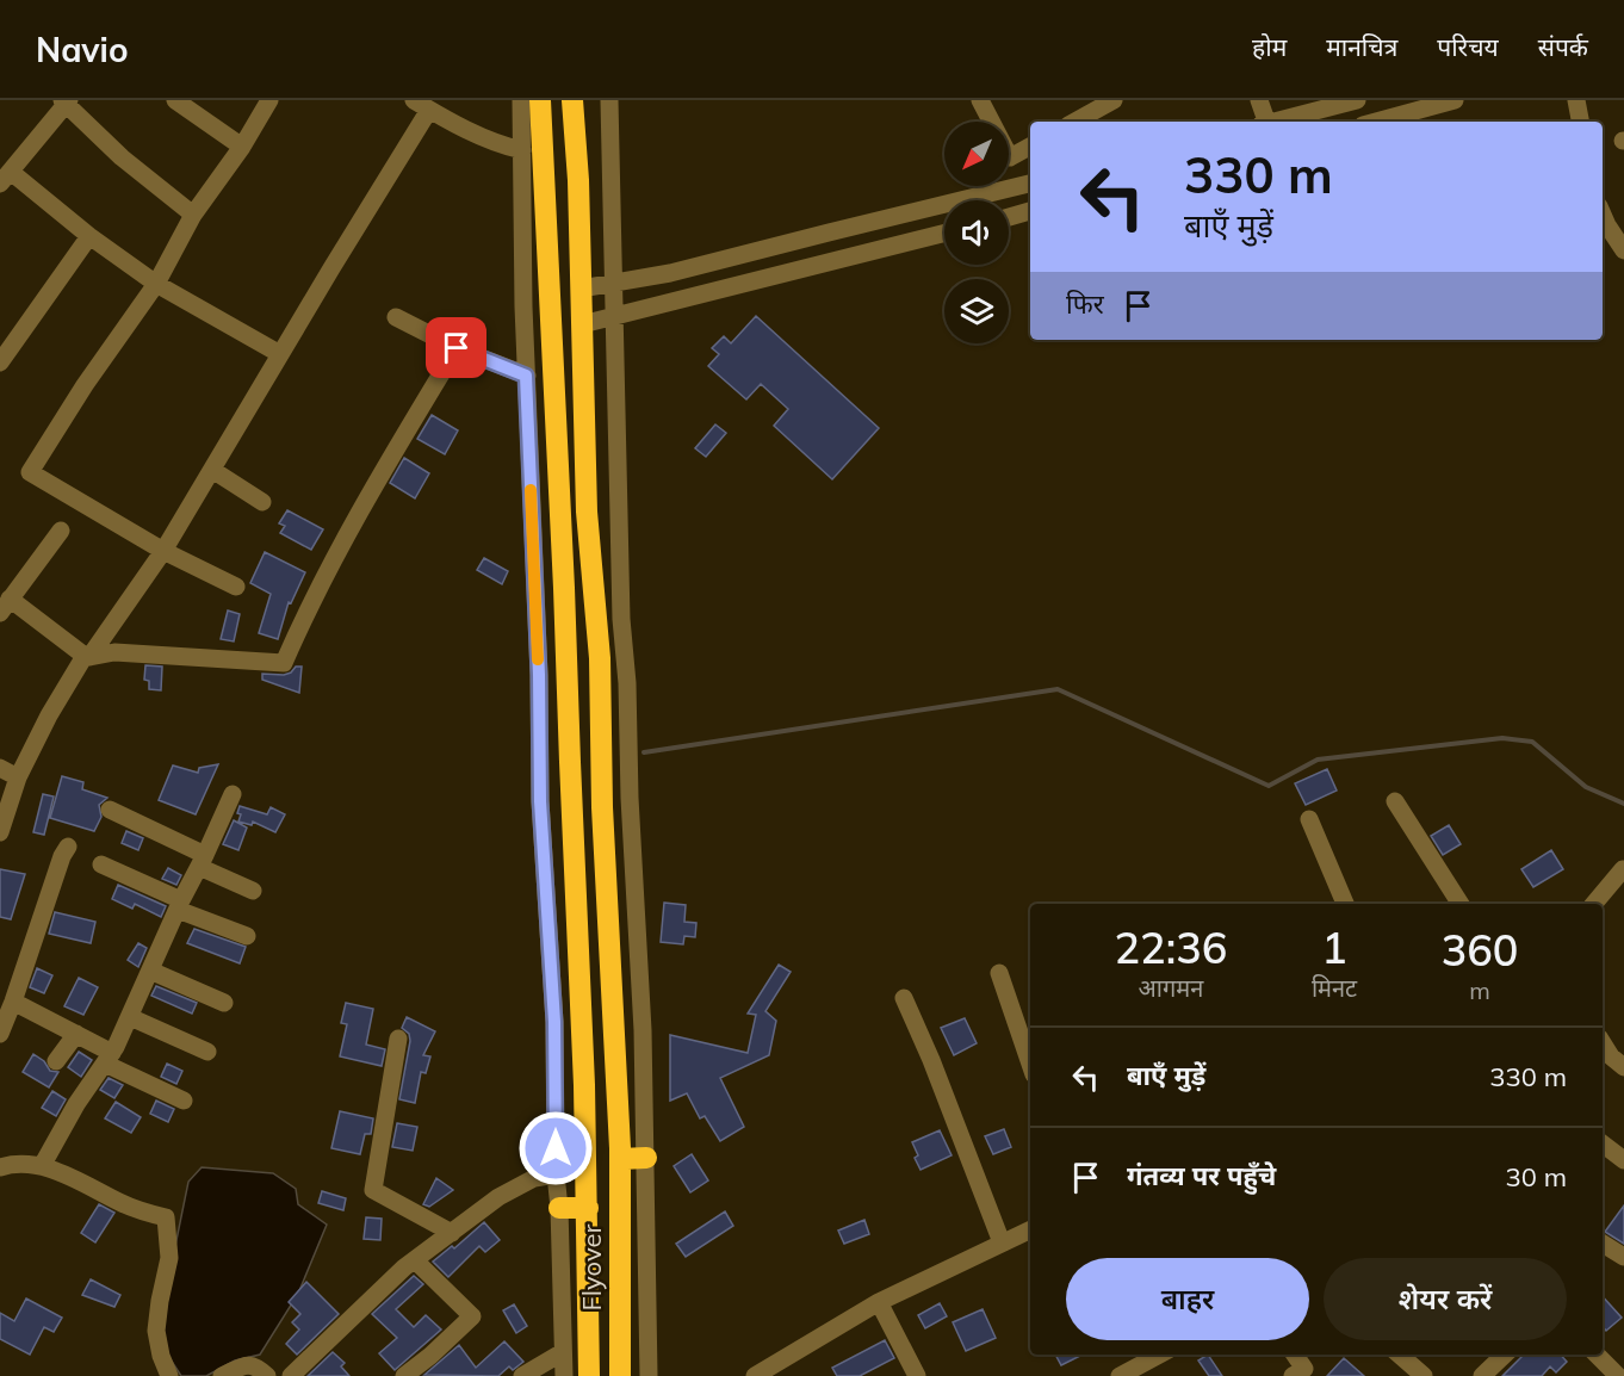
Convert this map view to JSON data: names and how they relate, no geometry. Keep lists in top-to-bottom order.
{
  "streets": {
    "highway": ["Flyover"]
  },
  "north": "bottom left",
  "page": {
    "header": "Navio",
    "nav": [
      "होम",
      "मानचित्र",
      "परिचय",
      "संपर्क"
    ],
    "turn": ["330 m", "बाएँ मुड़ें"],
    "then": "फिर",
    "eta": [
      "22:36",
      "आगमन",
      "1",
      "मिनट",
      "360",
      "m"
    ],
    "list": [
      {
        "name": "बाएँ मुड़ें",
        "value": "330 m"
      },
      {
        "name": "गंतव्य पर पहुँचे",
        "value": "30 m"
      }
    ],
    "buttons": ["बाहर", "शेयर करें"]
  }
}
